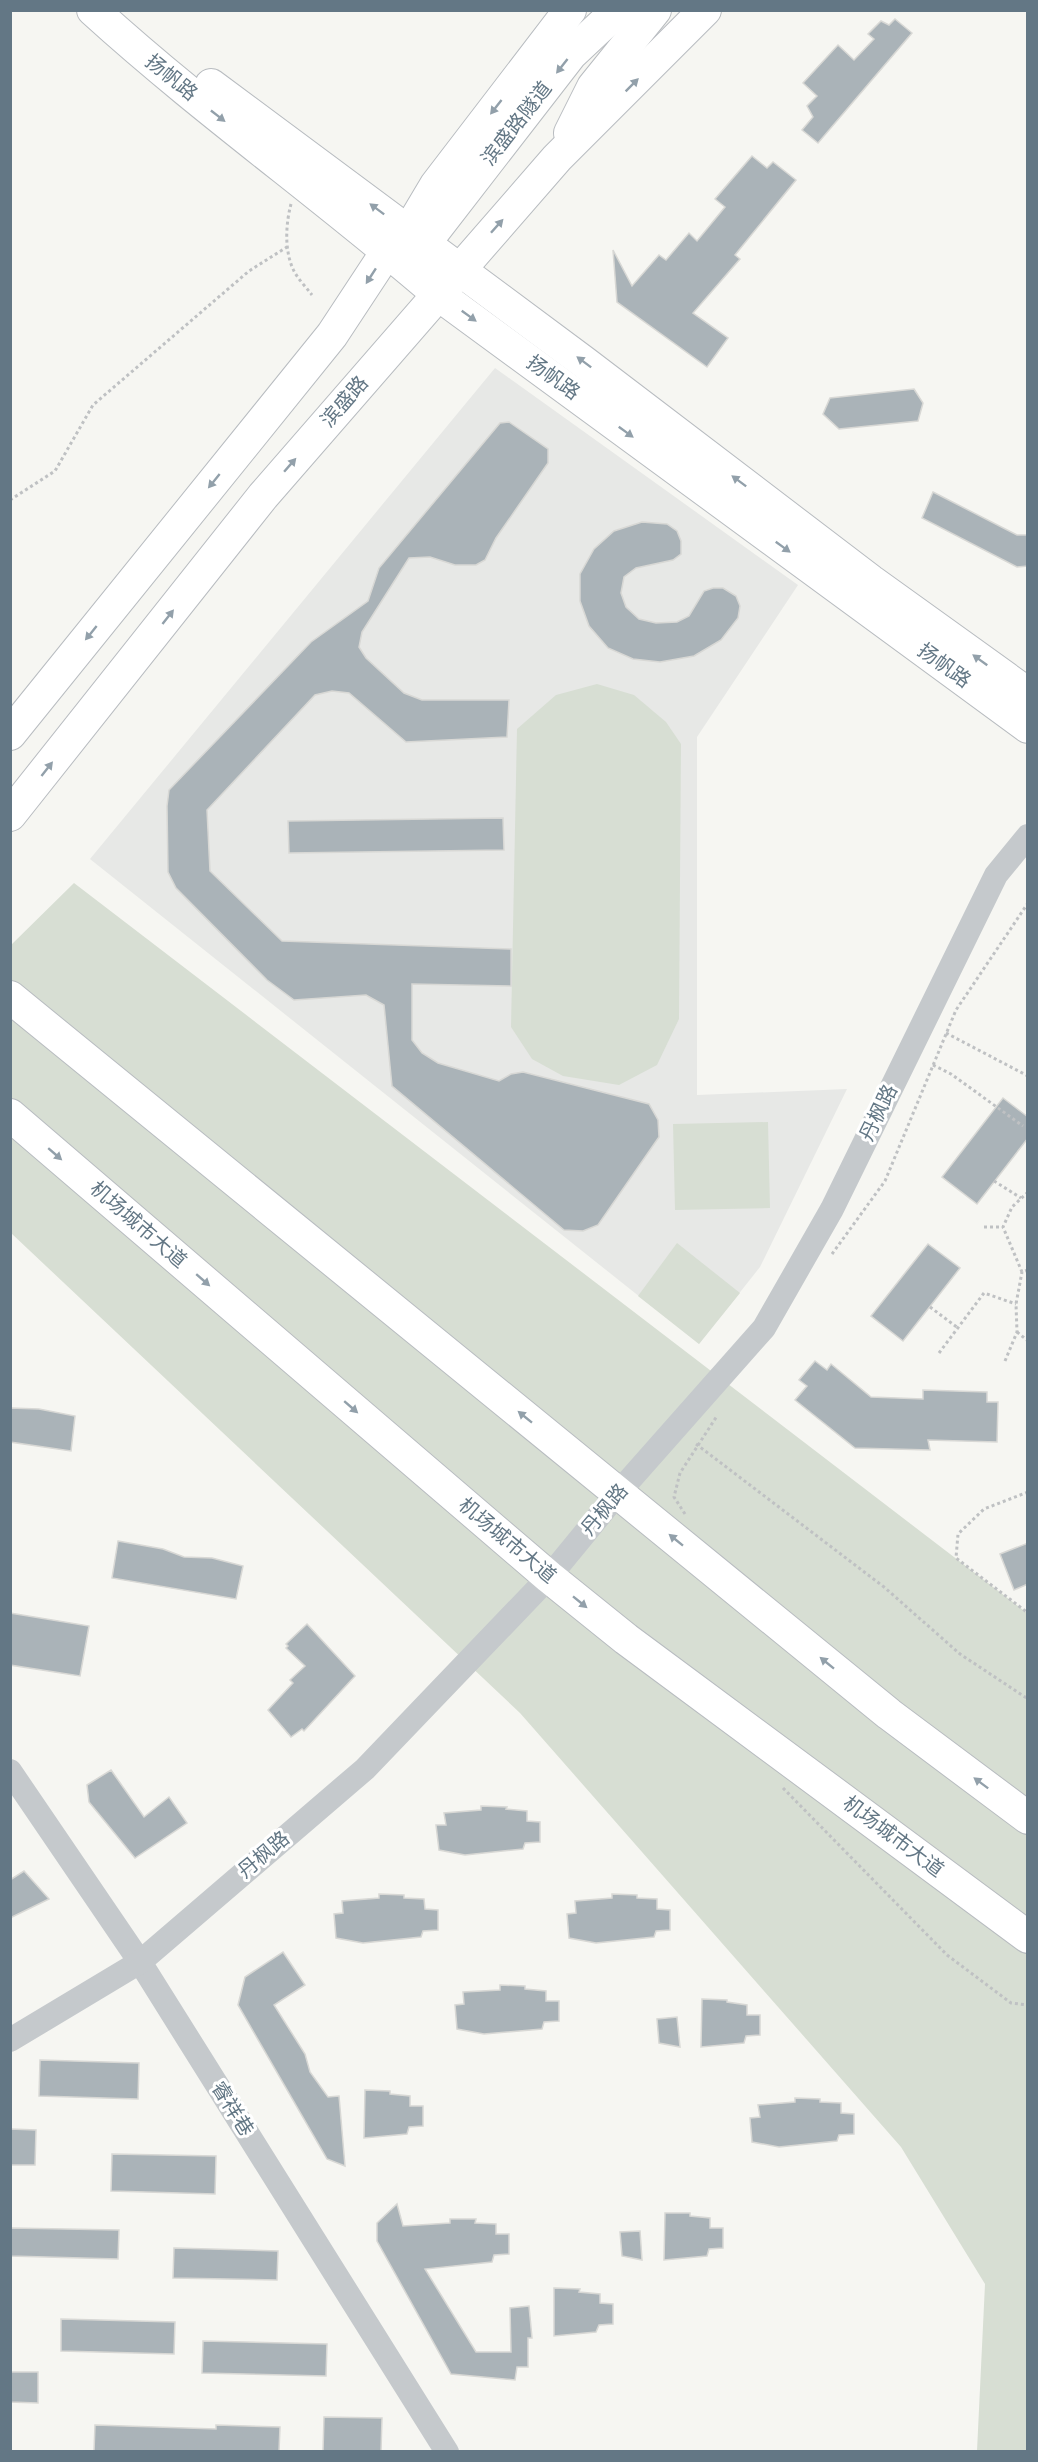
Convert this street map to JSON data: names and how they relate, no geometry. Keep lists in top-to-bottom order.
{
  "streets": {
    "main road": [
      "扬帆路",
      "滨盛路隧道",
      "滨盛路",
      "机场城市大道"
    ],
    "street": ["丹枫路", "睿祥巷"]
  },
  "crossings": [
    ["扬帆路", "滨盛路隧道"],
    ["扬帆路", "滨盛路"],
    ["丹枫路", "机场城市大道"],
    ["丹枫路", "睿祥巷"]
  ]
}
